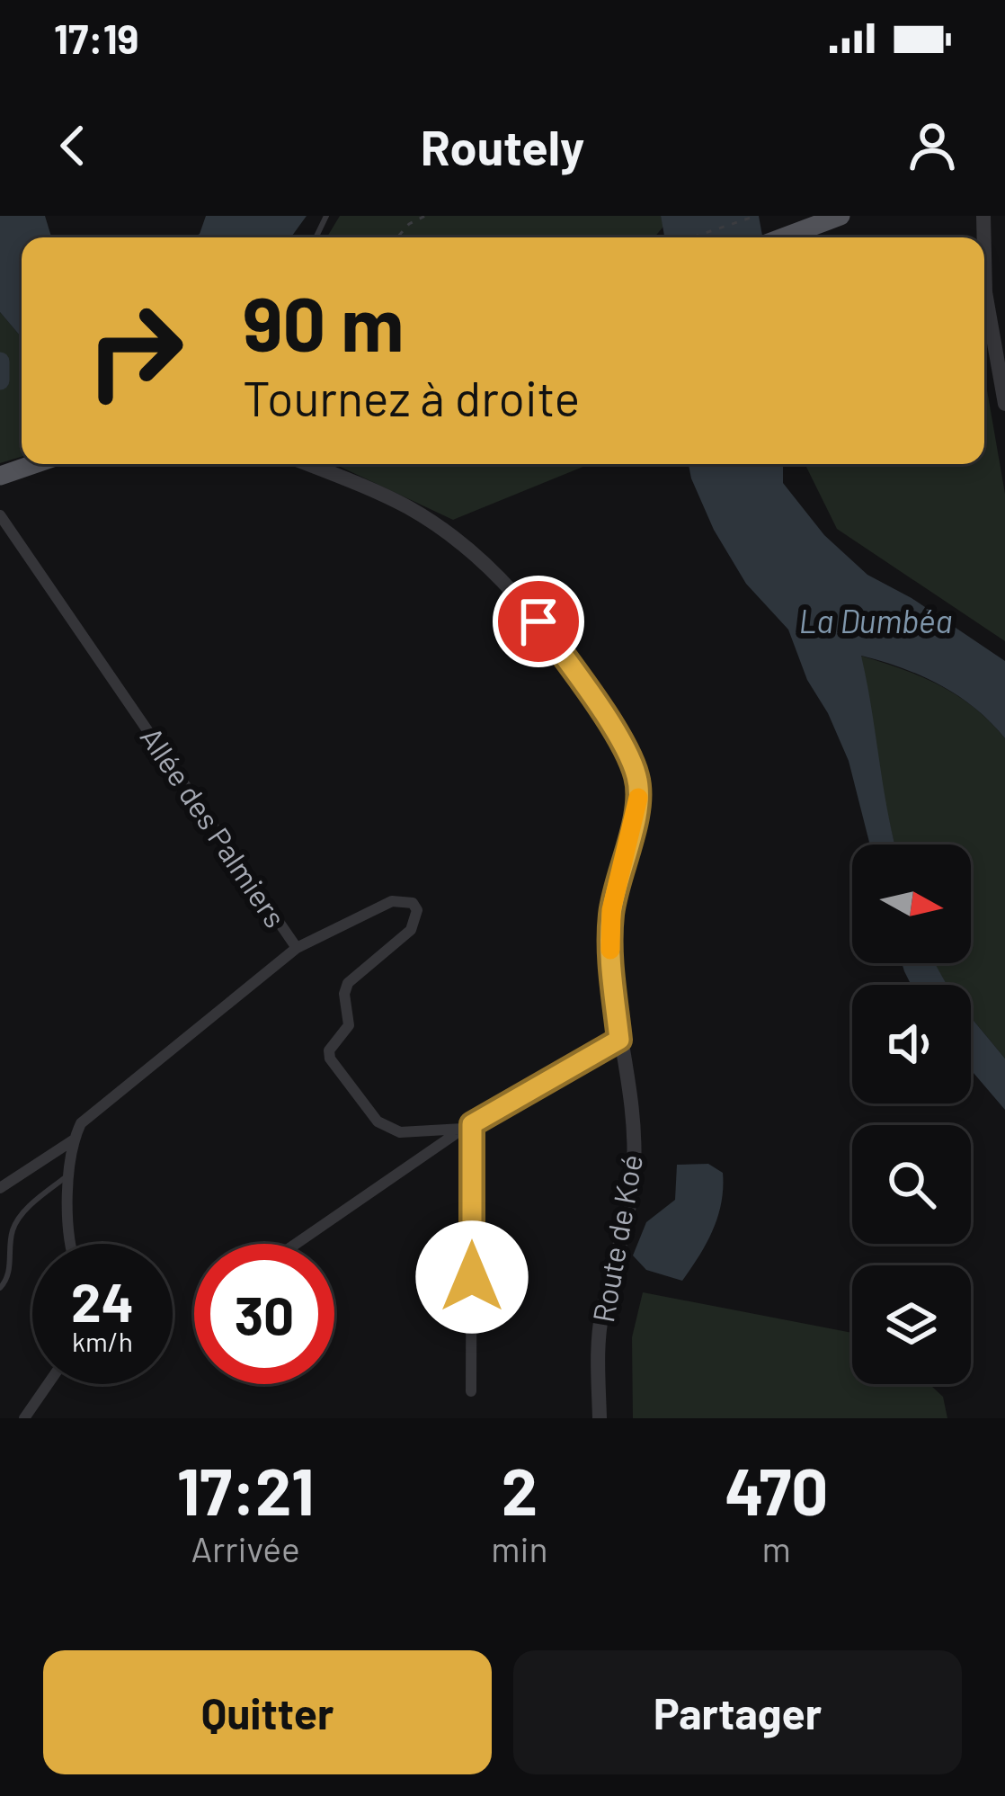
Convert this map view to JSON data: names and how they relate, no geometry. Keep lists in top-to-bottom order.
{
  "streets": {
    "street": ["Allée des Palmiers", "Route de Koé"]
  },
  "water": ["La Dumbéa"],
  "north": "right",
  "page": {
    "status": "17:19",
    "header": "Routely",
    "turn": ["90 m", "Tournez à droite"],
    "speed": "24 km/h",
    "limit": "30",
    "eta": [
      "17:21",
      "Arrivée",
      "2",
      "min",
      "470",
      "m"
    ],
    "buttons": ["Quitter", "Partager"]
  }
}
